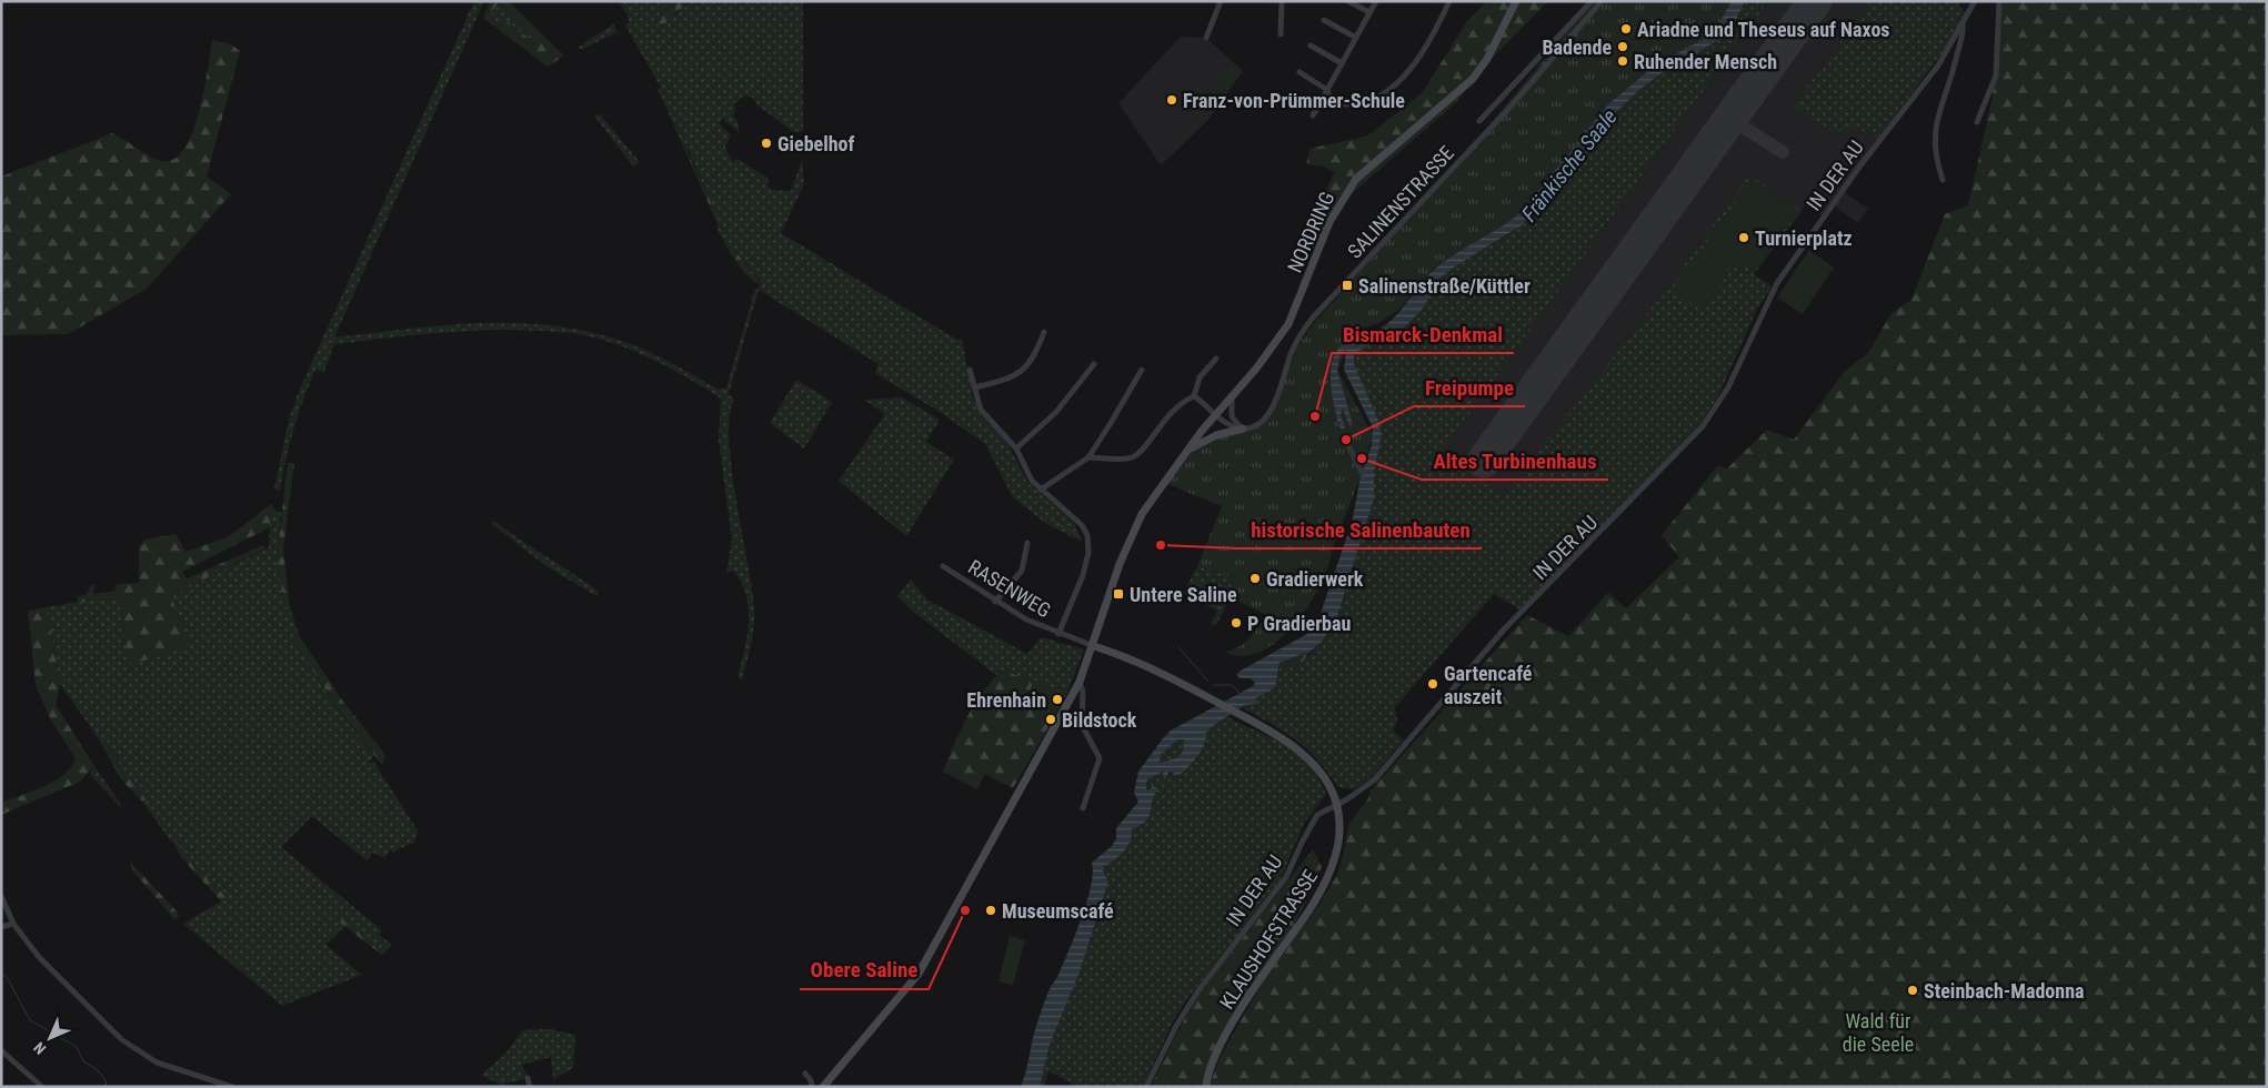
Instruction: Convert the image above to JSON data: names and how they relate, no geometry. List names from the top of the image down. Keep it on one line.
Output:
{"streets":{"main road":["NORDRING","KLAUSHOFSTRASSE"],"street":["IN DER AU","SALINENSTRASSE","RASENWEG"]},"crossings":[["IN DER AU","KLAUSHOFSTRASSE"],["RASENWEG","KLAUSHOFSTRASSE"]],"water":["Fränkische Saale"],"parks":["Wald für die Seele"],"places":{"other":["Ariadne und Theseus auf Naxos","Badende","Ruhender Mensch","Franz-von-Prümmer-Schule","Giebelhof","Turnierplatz","Bismarck-Denkmal","Freipumpe","Altes Turbinenhaus","historische Salinenbauten","Gradierwerk","P Gradierbau","Gartencafé auszeit","Ehrenhain","Bildstock","Obere Saline","Museumscafé","Steinbach-Madonna"],"transit":["Salinenstraße/Küttler","Untere Saline"]},"north":"bottom left"}
